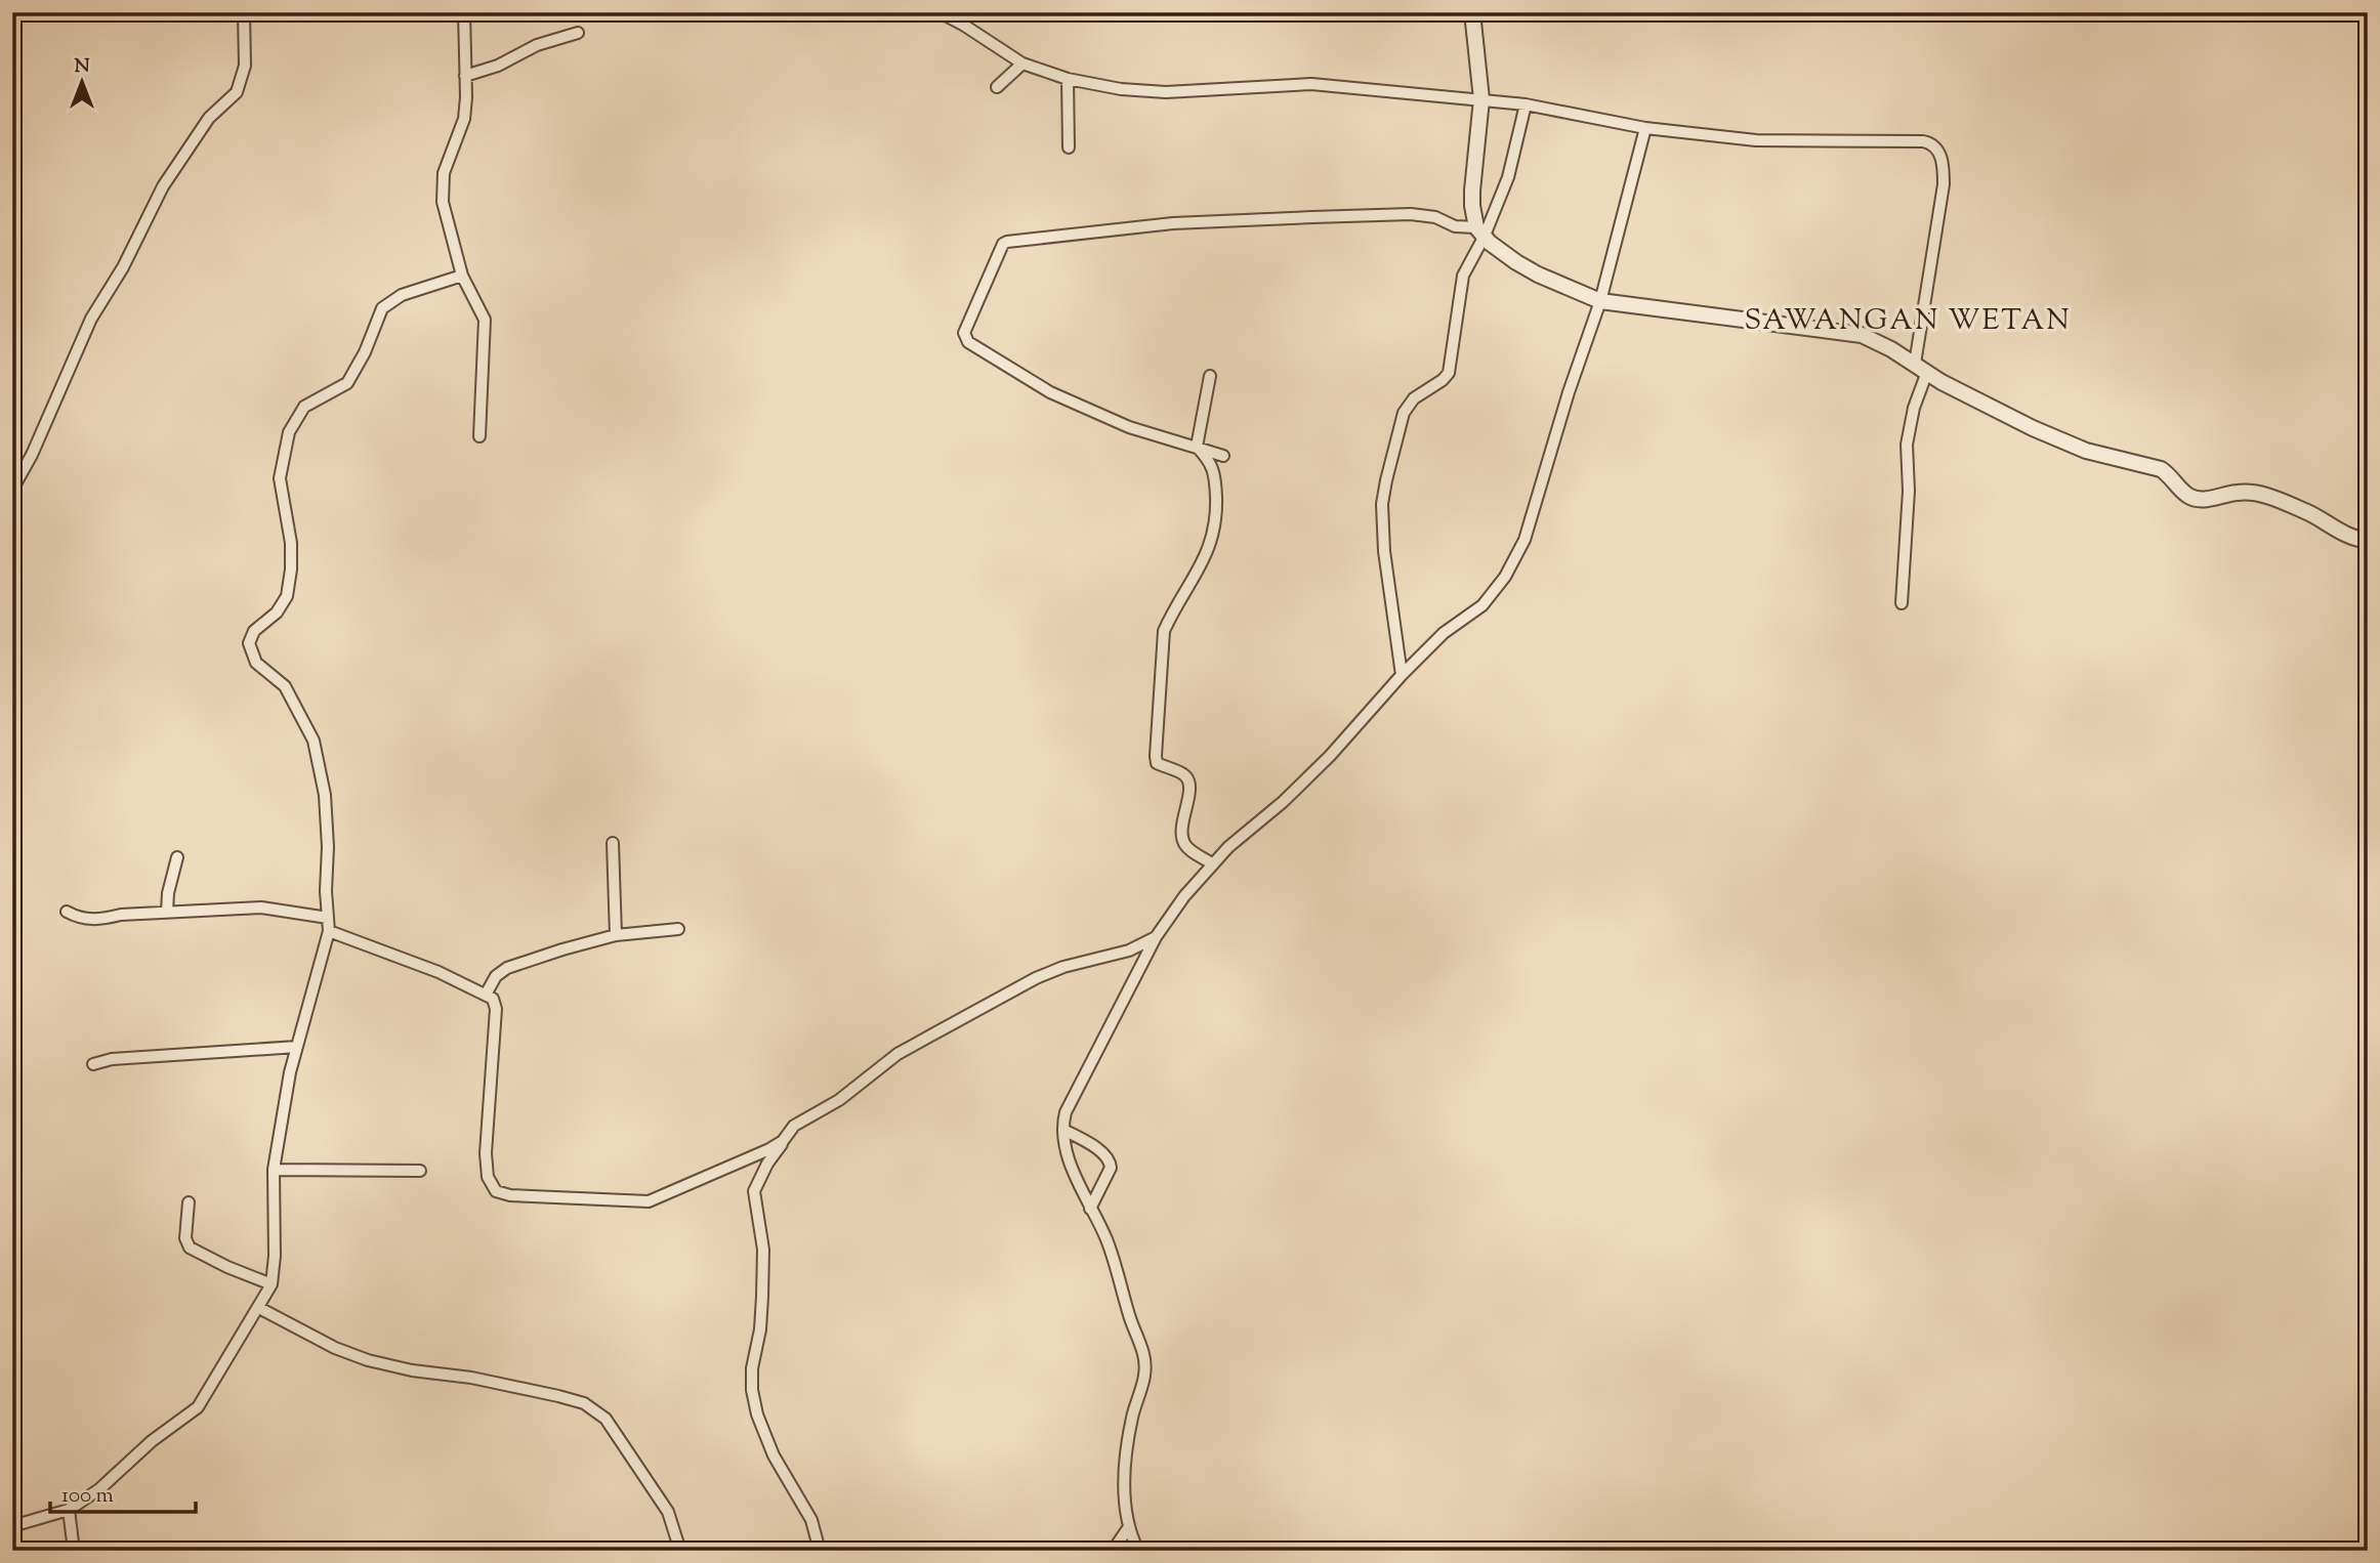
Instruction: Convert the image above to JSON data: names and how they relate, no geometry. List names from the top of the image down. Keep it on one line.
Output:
{"districts":["SAWANGAN WETAN"],"scale_bar":"100 m","north":"top"}
